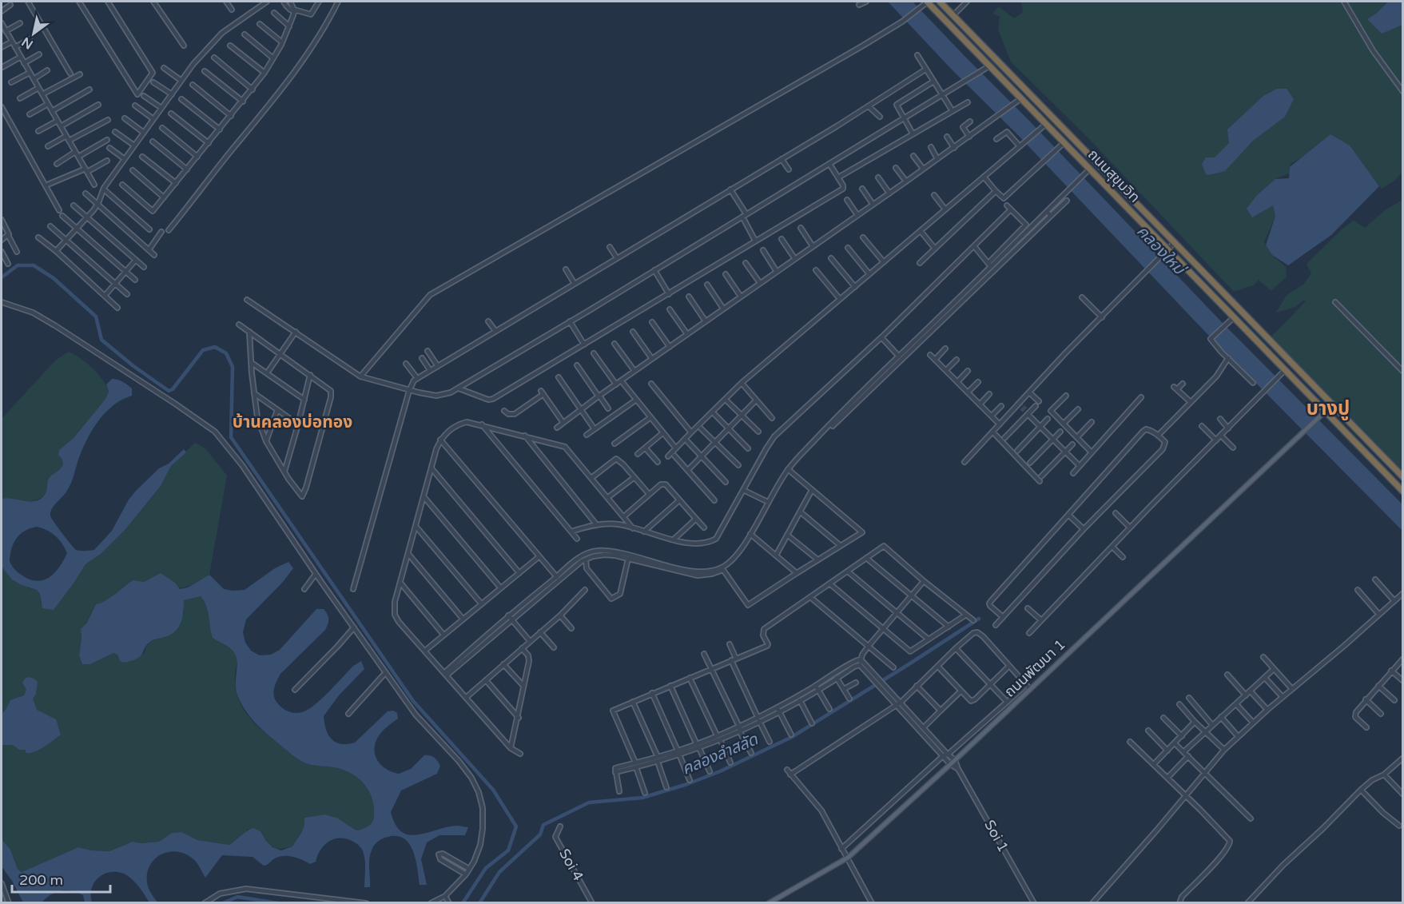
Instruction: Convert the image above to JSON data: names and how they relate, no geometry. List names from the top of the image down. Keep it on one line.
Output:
{"streets":{"highway":["ถนนสุขุมวิท"],"main road":["ถนนพัฒนา 1"],"street":["Soi 1","Soi 4"]},"crossings":[["ถนนสุขุมวิท","ถนนพัฒนา 1"],["ถนนพัฒนา 1","Soi 1"]],"districts":["บางปู","บ้านคลองบ่อทอง"],"water":["คลองใหม่","คลองลำสลัด"],"scale_bar":"200 m","north":"bottom left"}
